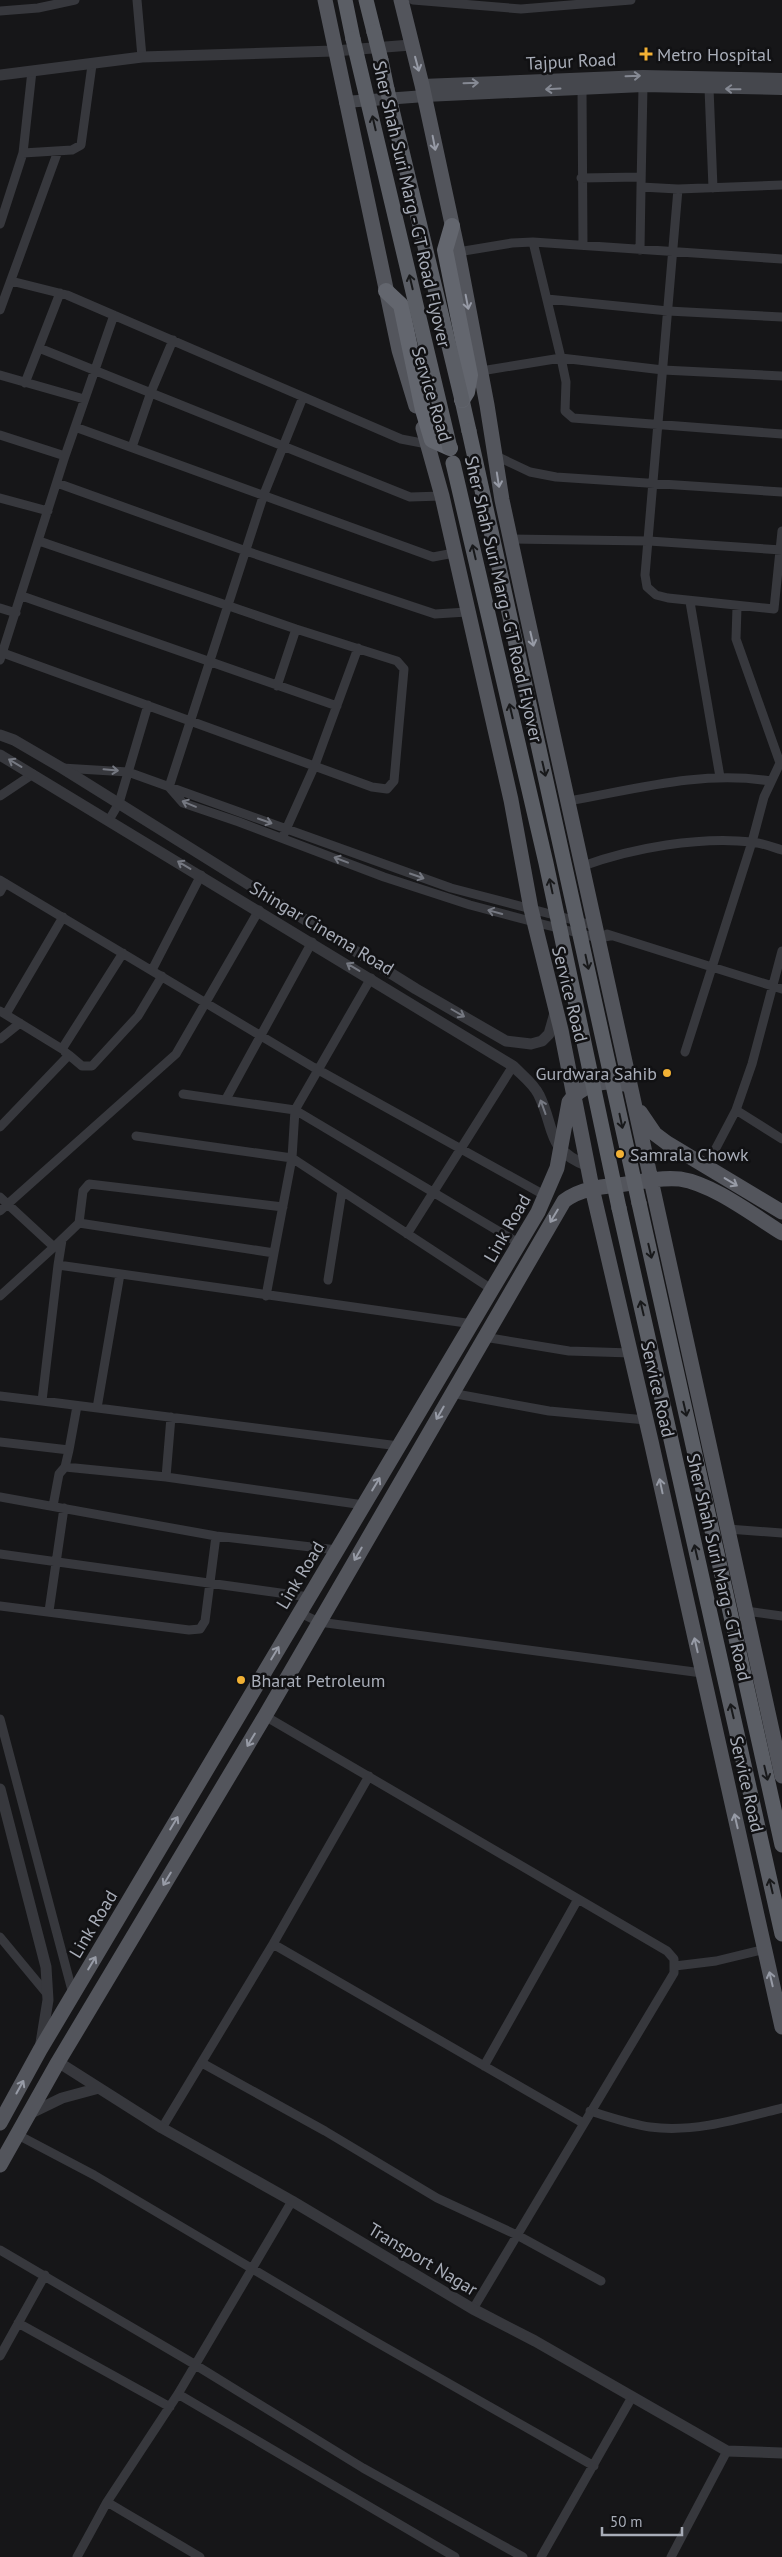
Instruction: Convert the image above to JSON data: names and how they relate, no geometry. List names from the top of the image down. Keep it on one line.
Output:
{"streets":{"highway":["Sher Shah Suri Marg - GT Road Flyover","Sher Shah Suri Marg - GT Road"],"main road":["Tajpur Road","Service Road","Link Road"],"street":["Shingar Cinema Road","Transport Nagar"]},"crossings":[["Tajpur Road","Service Road"],["Sher Shah Suri Marg - GT Road Flyover","Sher Shah Suri Marg - GT Road"],["Service Road","Shingar Cinema Road"],["Service Road","Link Road"],["Shingar Cinema Road","Link Road"],["Link Road","Transport Nagar"]],"places":{"health":["Metro Hospital"],"other":["Gurdwara Sahib","Samrala Chowk","Bharat Petroleum"]},"scale_bar":"50 m"}
